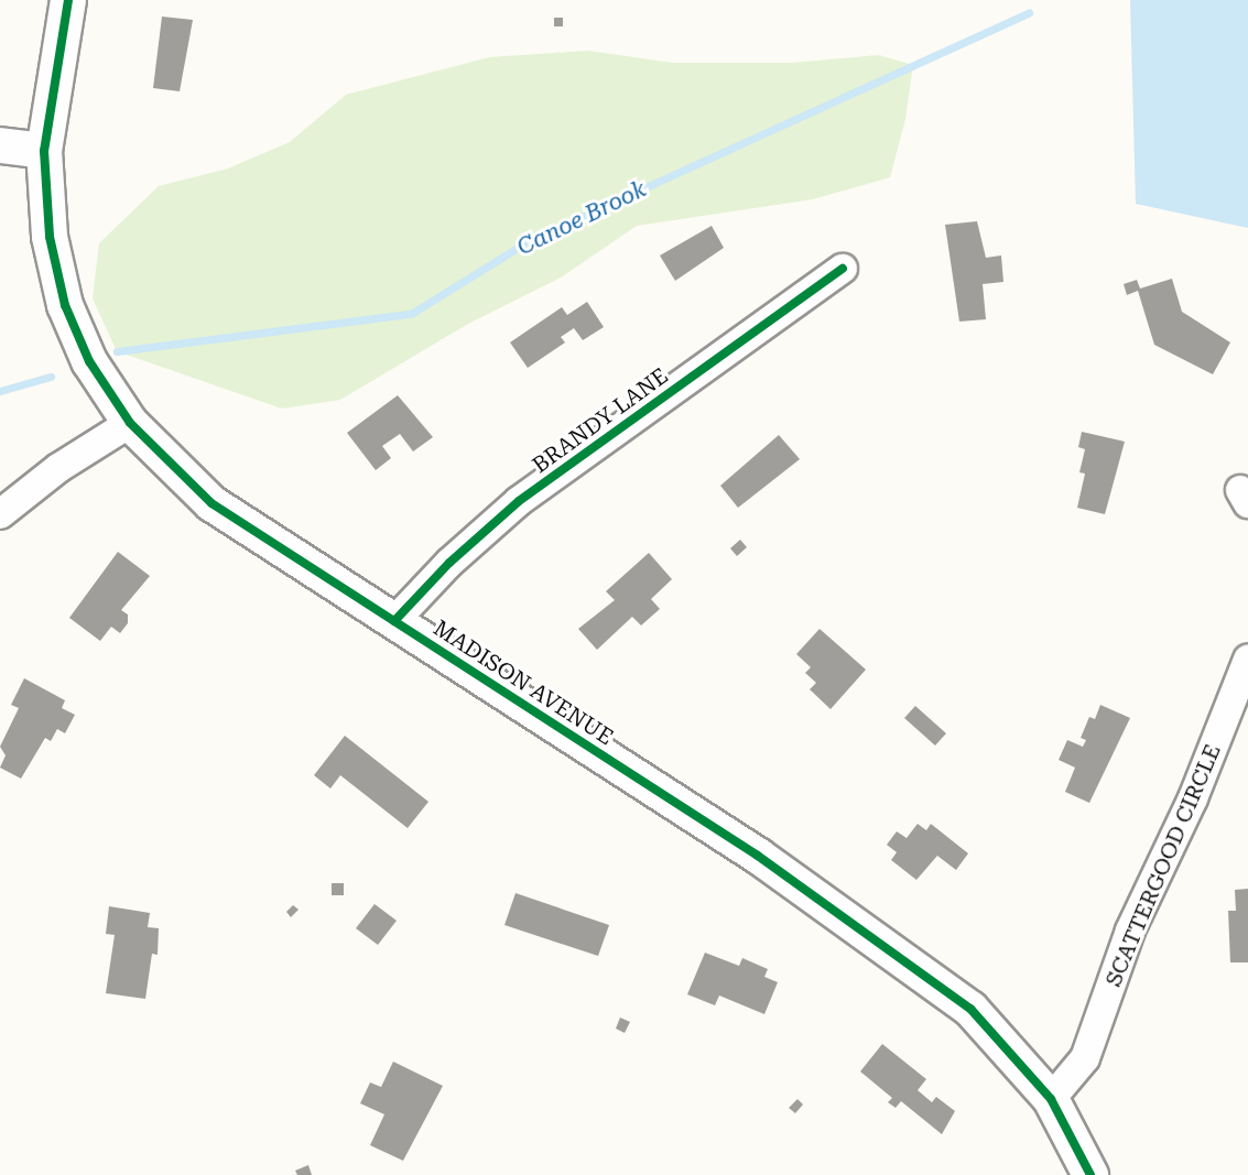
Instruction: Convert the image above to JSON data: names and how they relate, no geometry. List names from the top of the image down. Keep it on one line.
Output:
{"streets":{"street":["BRANDY LANE","MADISON AVENUE","SCATTERGOOD CIRCLE"]},"crossings":[["BRANDY LANE","MADISON AVENUE"],["MADISON AVENUE","SCATTERGOOD CIRCLE"]],"water":["Canoe Brook"]}
